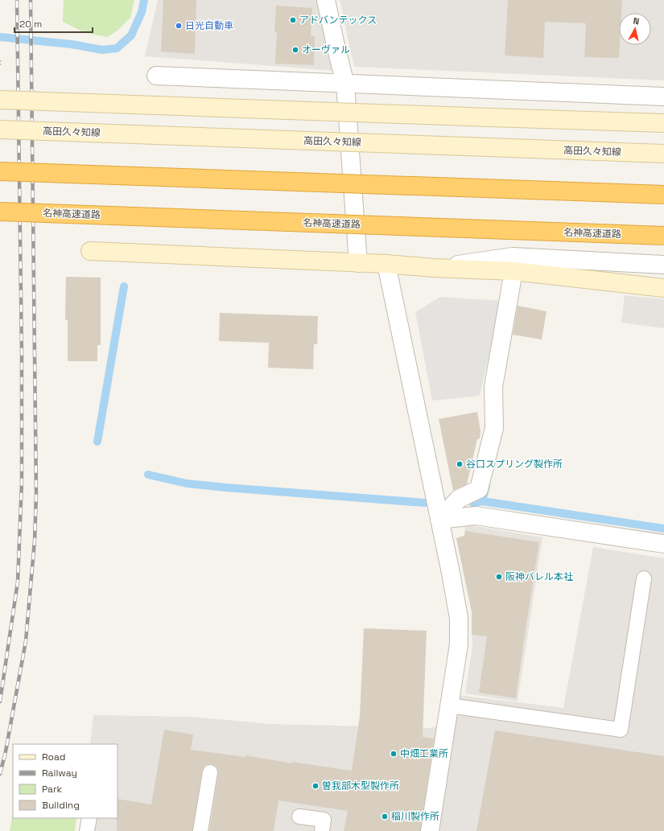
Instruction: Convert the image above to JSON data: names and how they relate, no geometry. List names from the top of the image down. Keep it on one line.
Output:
{"streets":{"highway":["名神高速道路"],"main road":["高田久々知線"]},"places":["アドバンテックス","日光自動車","オーヴァル","谷口スプリング製作所","阪神バレル本社","中畑工業所","曽我部木型製作所","稲川製作所"],"legend":["Road","Railway","Park","Building"],"scale_bar":"20 m","north":"top"}
